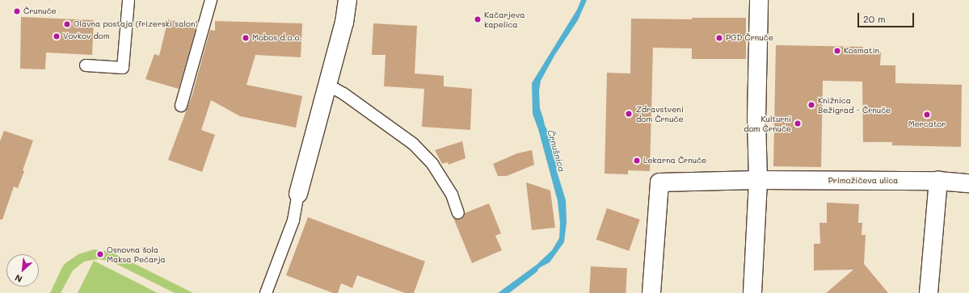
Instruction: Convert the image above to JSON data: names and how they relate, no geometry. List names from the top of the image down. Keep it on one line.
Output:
{"streets":{"street":["Primožičeva ulica"]},"water":["Črnušnica"],"places":["Črunuče","Kačarjeva kapelica","Glavna postaja (frizerski salon)","Vovkov dom","Mobos d.o.o.","PGD Črnuče","Kosmatin","Knižnica Bežigrad - Črnuče","Zdravstveni dom Črnuče","Mercator","Kulturni dom Črnuče","Lekarna Črnuče","Osnovna šola Maksa Pečarja"],"scale_bar":"20 m","north":"bottom left"}
